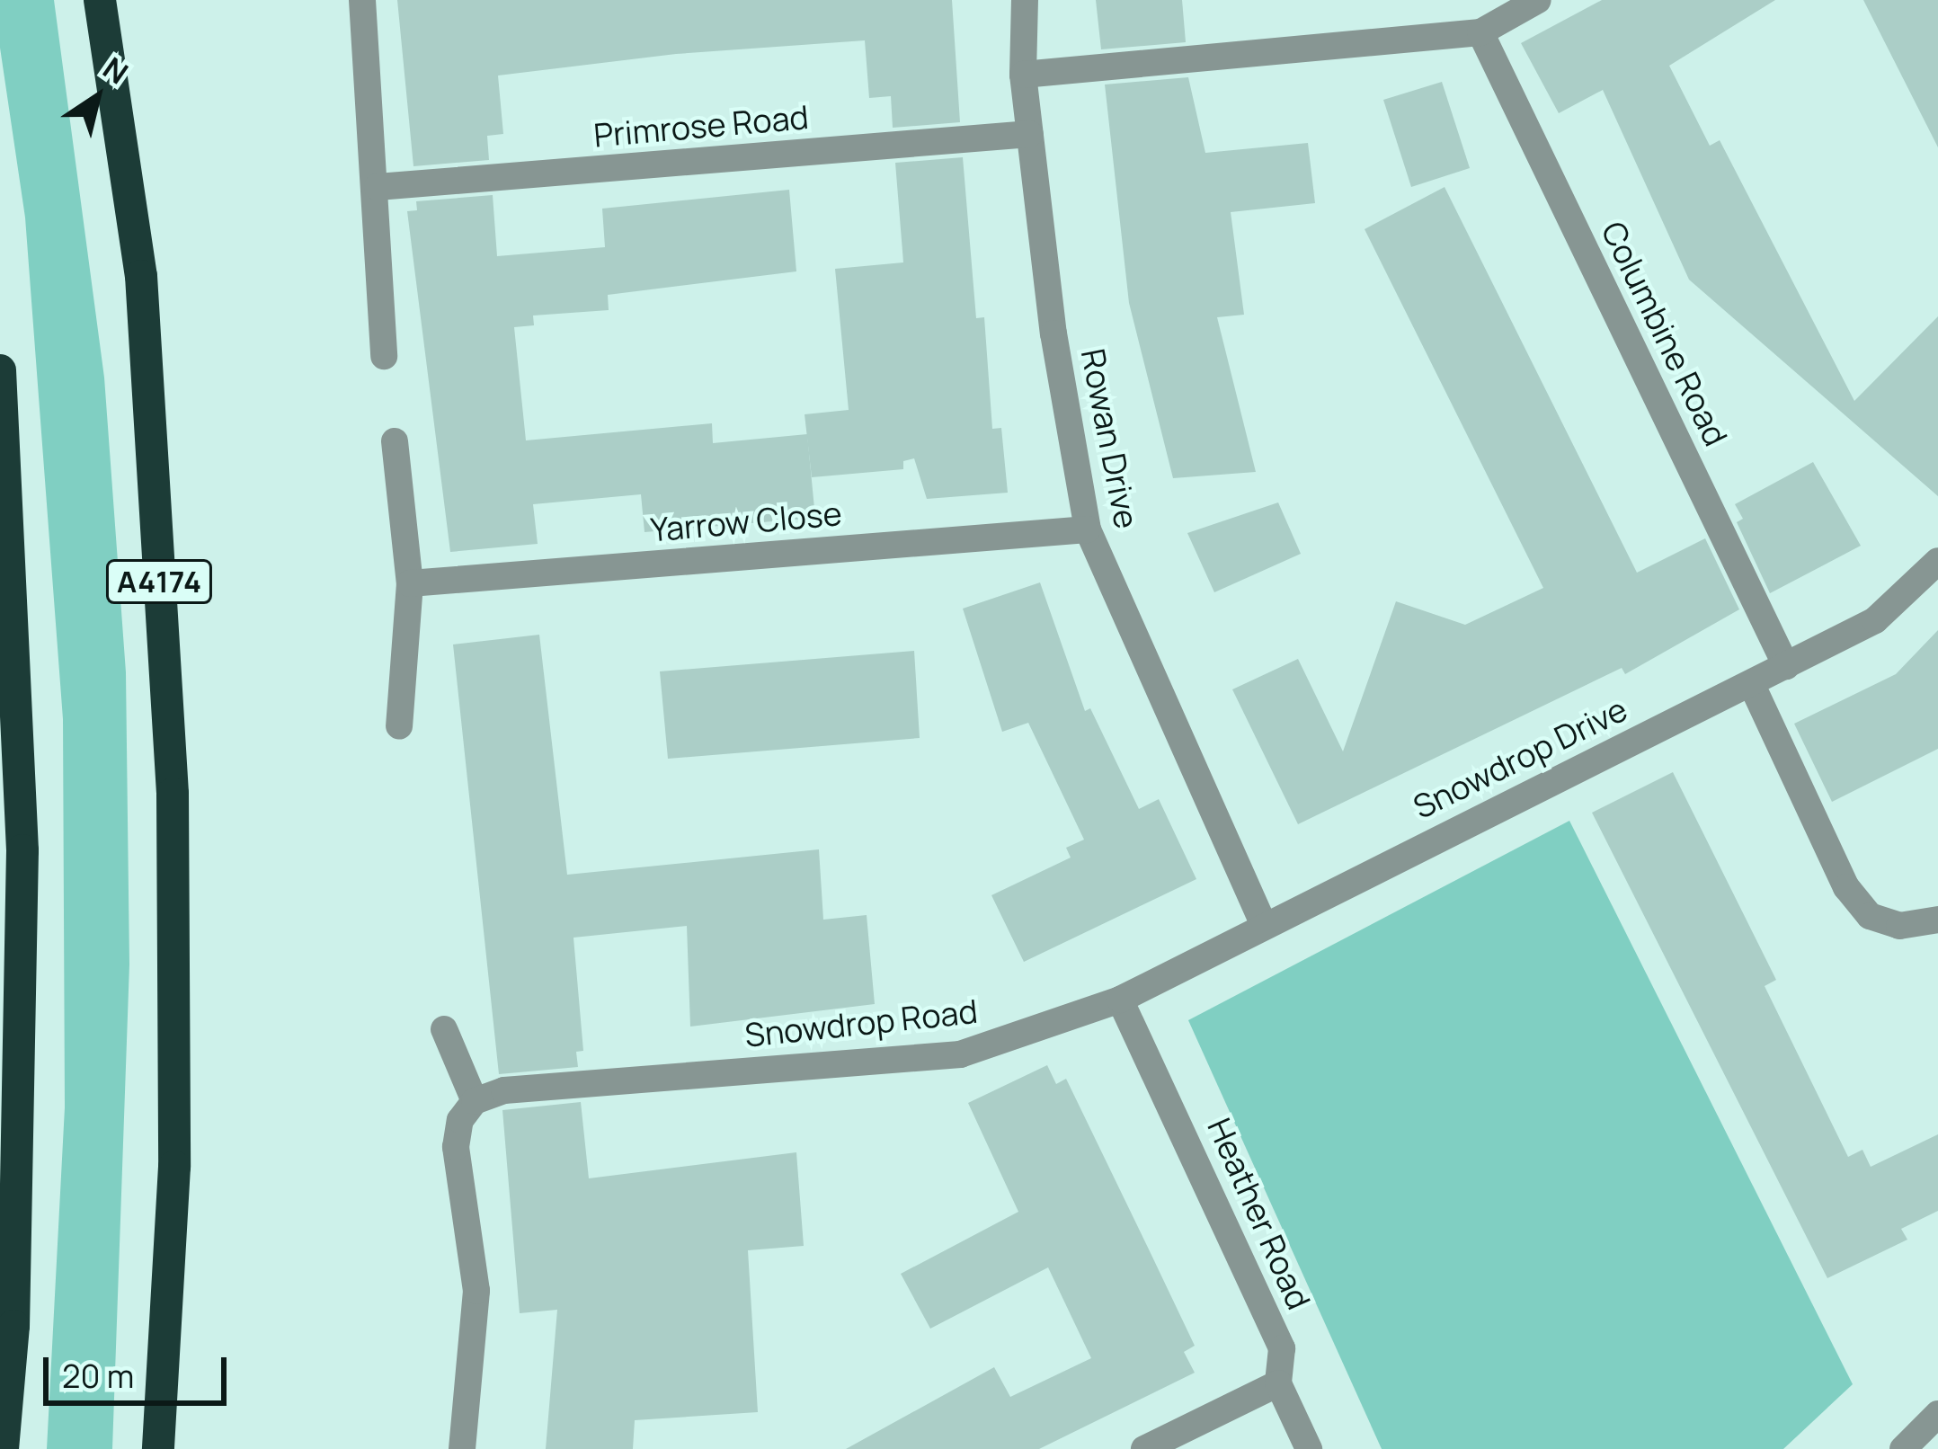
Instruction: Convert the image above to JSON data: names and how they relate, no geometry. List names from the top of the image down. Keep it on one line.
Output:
{"streets":{"highway":["A4174"],"street":["Primrose Road","Columbine Road","Rowan Drive","Yarrow Close","Snowdrop Drive","Snowdrop Road","Heather Road"]},"crossings":[["Primrose Road","Rowan Drive"],["Columbine Road","Snowdrop Drive"],["Rowan Drive","Yarrow Close"],["Rowan Drive","Snowdrop Drive"],["Snowdrop Drive","Snowdrop Road"],["Snowdrop Drive","Heather Road"],["Snowdrop Road","Heather Road"]],"scale_bar":"20 m","north":"top right"}
